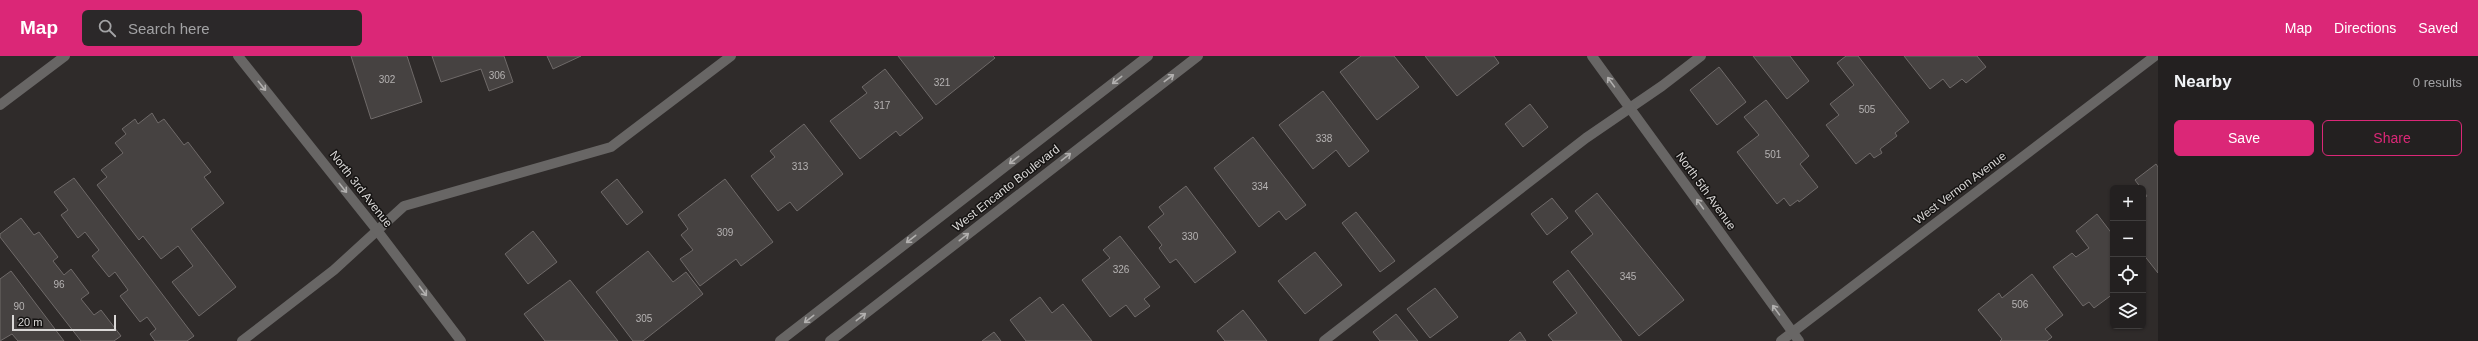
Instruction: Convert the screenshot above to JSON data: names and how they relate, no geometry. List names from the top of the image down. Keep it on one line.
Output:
{"streets":{"street":["West Encanto Boulevard","West Vernon Avenue","North 3rd Avenue","North 5th Avenue"]},"crossings":[["West Vernon Avenue","North 5th Avenue"]],"one_way":["North 3rd Avenue","North 5th Avenue"],"house_numbers":["306","302","321","317","505","338","501","313","334","309","330","326","345","96","506","90","305"],"scale_bar":"20 m","page":{"header":"Map","search":"Search here","nav":["Map","Directions","Saved"],"heading":["Nearby","0 results"],"buttons":["Save","Share"],"map_buttons":["+","−"],"scale":"20 m"}}
